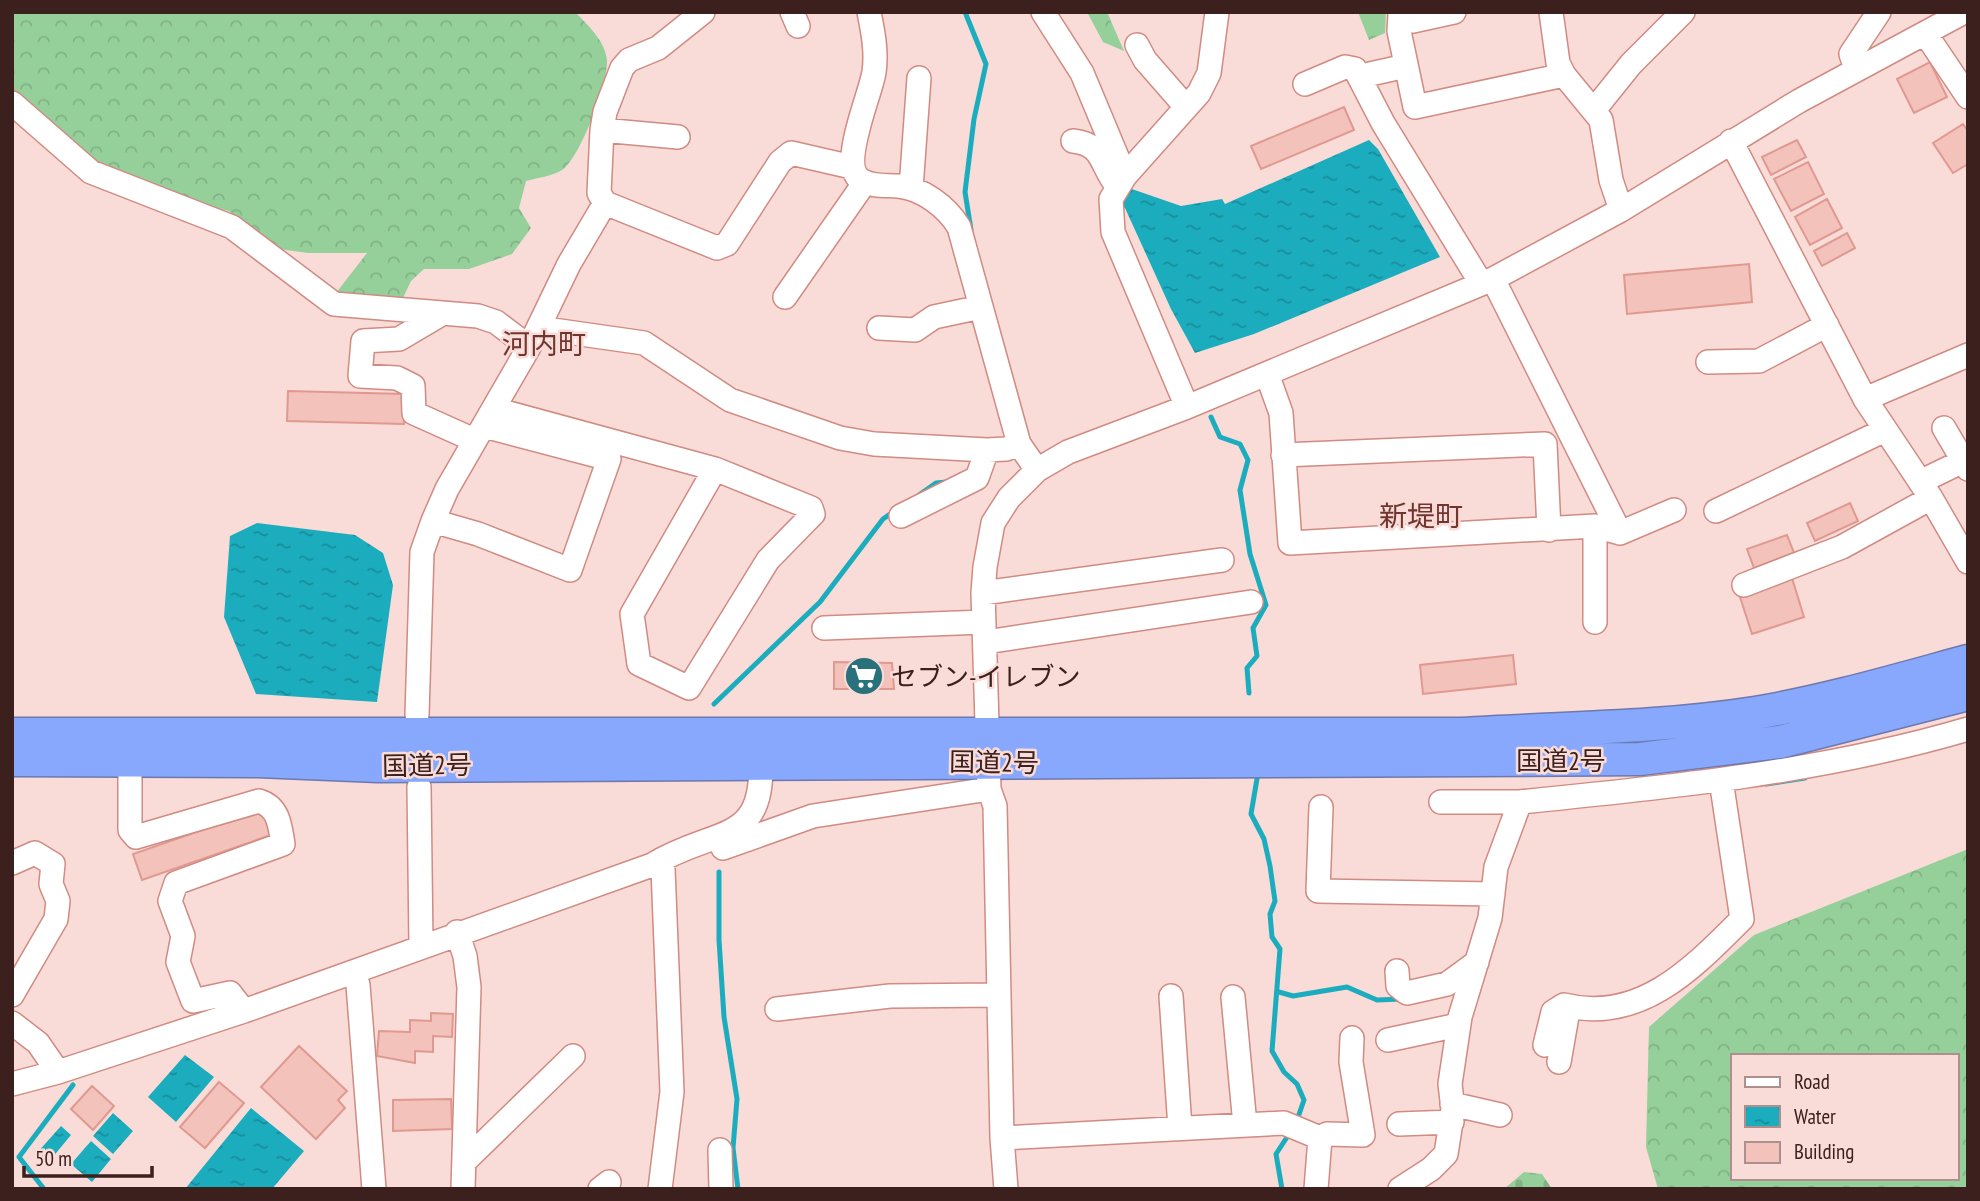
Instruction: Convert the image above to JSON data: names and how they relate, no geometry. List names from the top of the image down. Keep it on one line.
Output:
{"streets":{"highway":["国道2号"]},"districts":["河内町","新堤町"],"places":{"supermarket":["セブン-イレブン"]},"legend":["Road","Water","Building"],"scale_bar":"50 m"}
